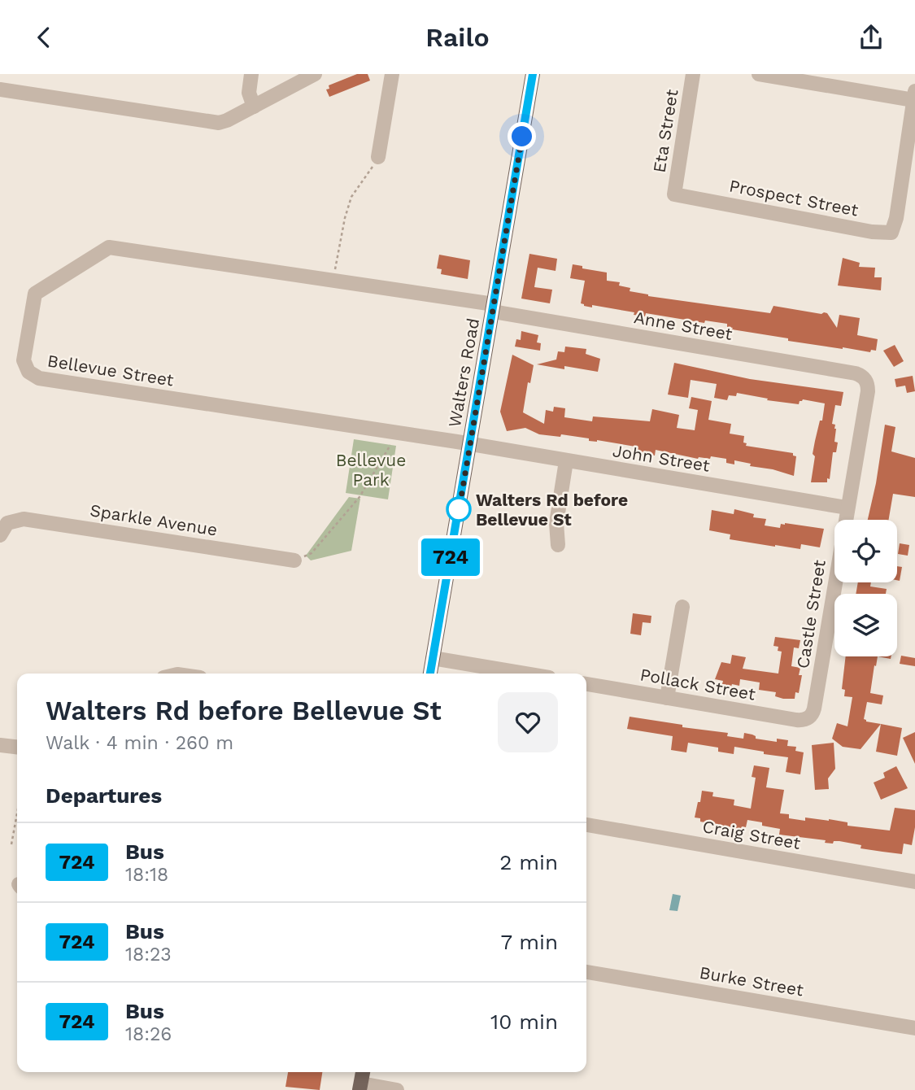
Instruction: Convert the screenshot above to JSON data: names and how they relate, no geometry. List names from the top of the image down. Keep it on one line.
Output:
{"streets":{"main road":["Walters Road"],"street":["Eta Street","Prospect Street","Anne Street","Bellevue Street","John Street","Sparkle Avenue","Castle Street","Pollack Street","Craig Street","Burke Street"]},"crossings":[["Eta Street","Prospect Street"],["Anne Street","Bellevue Street"],["Anne Street","Walters Road"],["Anne Street","Castle Street"],["Bellevue Street","Walters Road"],["Bellevue Street","John Street"],["Walters Road","John Street"],["John Street","Castle Street"],["Castle Street","Pollack Street"]],"parks":["Bellevue Park"],"places":["Walters Rd before Bellevue St"],"lines":["bus line 724"],"page":{"header":"Railo","on_map":"724","heading":[["Walters Rd before Bellevue St","Walk · 4 min · 260 m"],"Departures"],"list":[{"mark":"724","name":"Bus","note":"18:18","value":"2 min"},{"mark":"724","name":"Bus","note":"18:23","value":"7 min"},{"mark":"724","name":"Bus","note":"18:26","value":"10 min"}]}}
